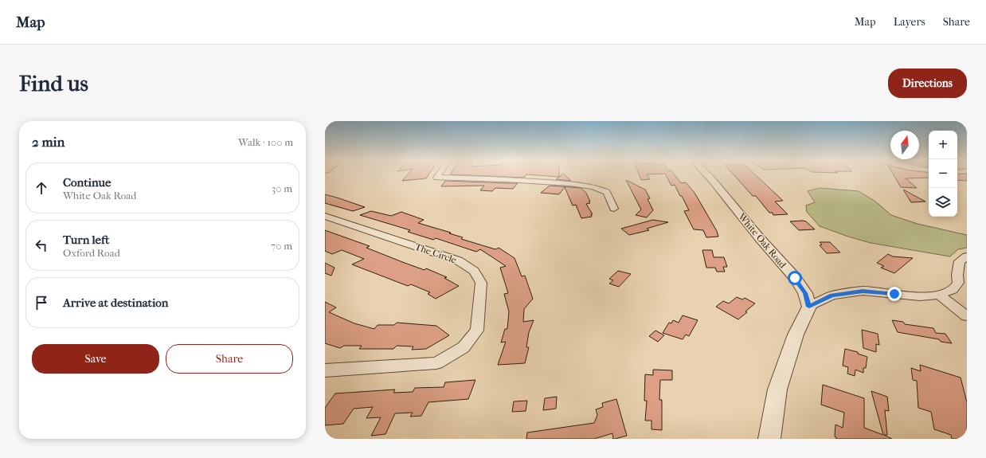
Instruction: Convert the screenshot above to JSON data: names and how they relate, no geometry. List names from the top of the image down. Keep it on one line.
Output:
{"streets":{"street":["White Oak Road","The Circle"]},"north":"top","page":{"header":"Map","nav":["Map","Layers","Share"],"buttons":["Directions",["Save","Share"]],"title":"Find us","heading":["2 min","Walk · 100 m"],"map_buttons":["+","−"],"list":[["Continue","White Oak Road","30 m"],["Turn left","Oxford Road","70 m"],"Arrive at destination"]}}
